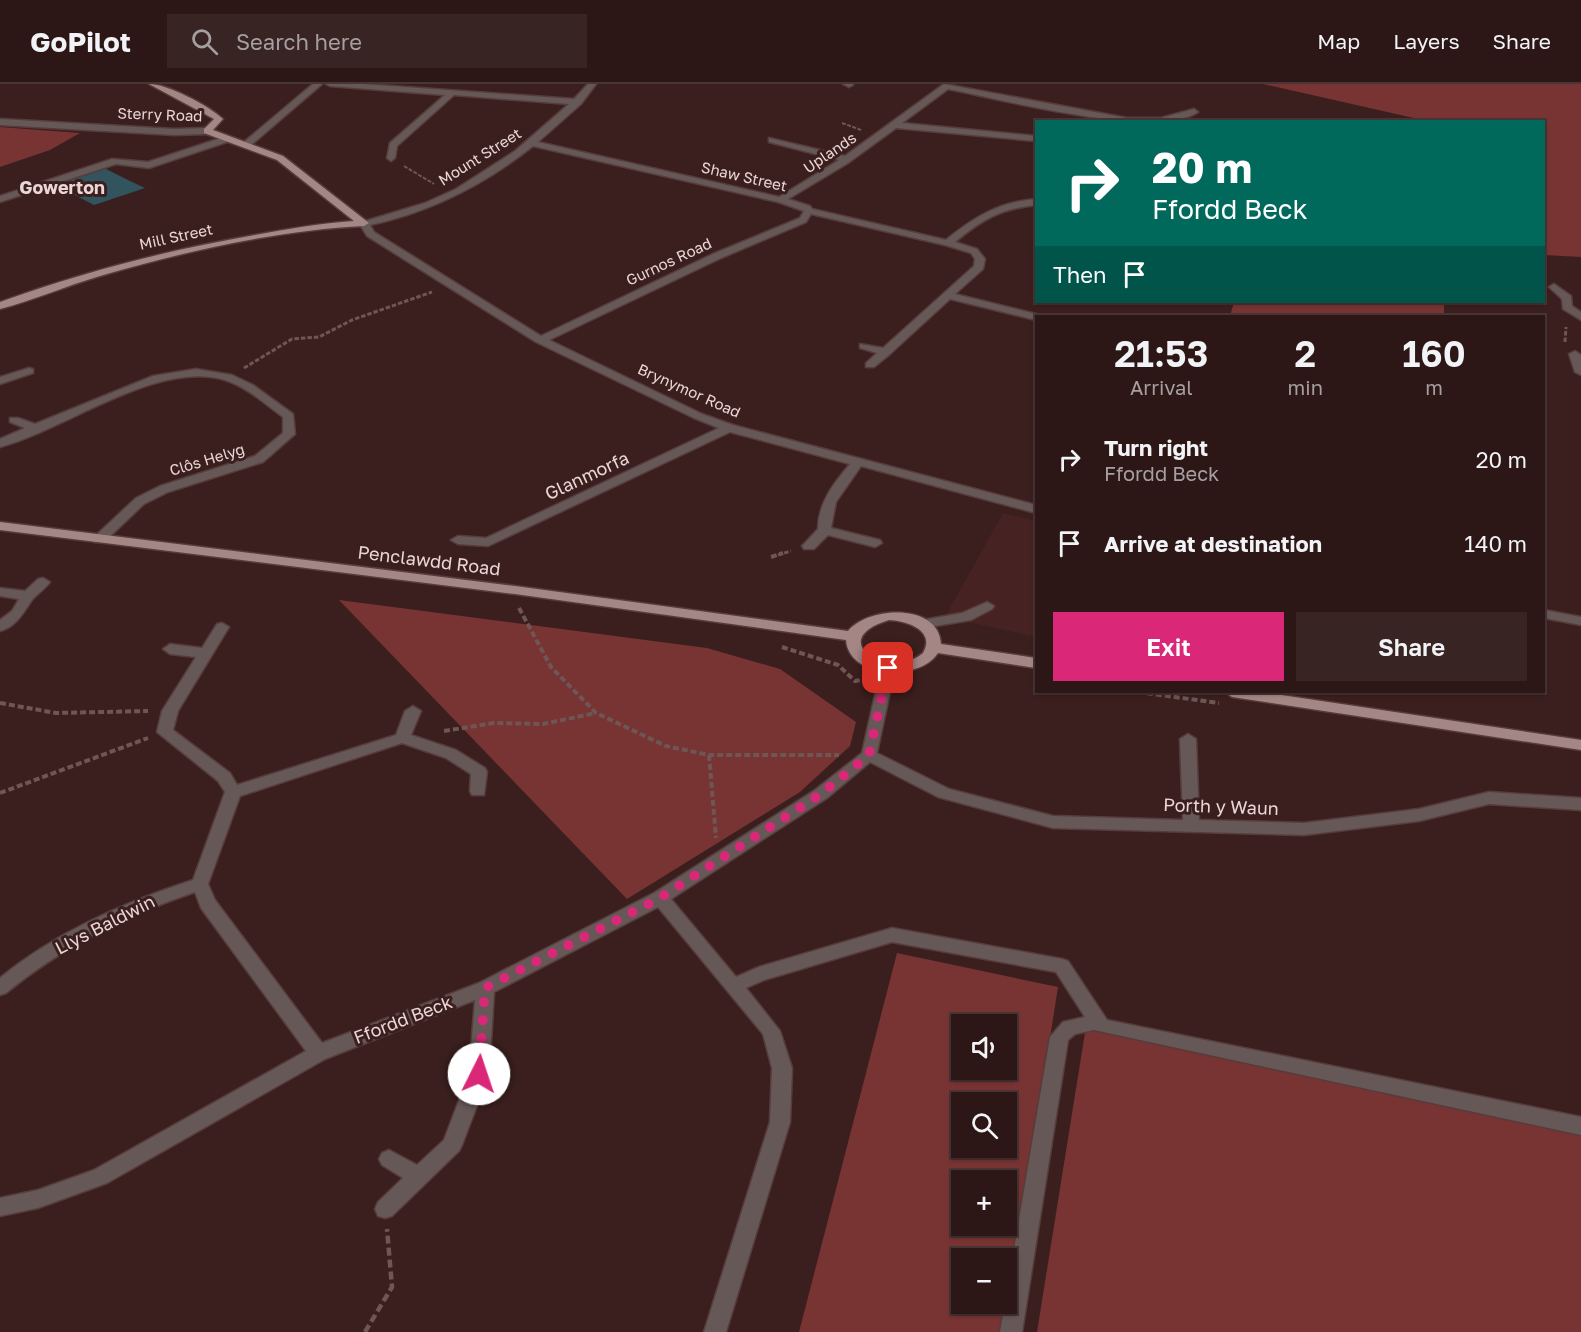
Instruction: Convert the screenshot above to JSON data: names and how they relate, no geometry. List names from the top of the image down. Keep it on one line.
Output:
{"streets":{"main road":["Sterry Road","Mill Street","Penclawdd Road"],"street":["Uplands","Mount Street","Shaw Street","Gurnos Road","Brynymor Road","Clôs Helyg","Glanmorfa","Porth y Waun","Llys Baldwin","Ffordd Beck"]},"crossings":[["Sterry Road","Mount Street"],["Sterry Road","Mill Street"],["Sterry Road","Brynymor Road"],["Uplands","Shaw Street"],["Mount Street","Shaw Street"],["Mount Street","Mill Street"],["Mount Street","Brynymor Road"],["Shaw Street","Gurnos Road"],["Mill Street","Brynymor Road"],["Gurnos Road","Brynymor Road"],["Brynymor Road","Glanmorfa"],["Clôs Helyg","Penclawdd Road"],["Porth y Waun","Ffordd Beck"]],"districts":["Gowerton"],"page":{"header":"GoPilot","search":"Search here","nav":["Map","Layers","Share"],"turn":["20 m","Ffordd Beck"],"then":"Then","eta":["21:53","Arrival","2","min","160","m"],"list":[{"name":"Turn right","note":"Ffordd Beck","value":"20 m"},{"name":"Arrive at destination","value":"140 m"}],"buttons":["Exit","Share"],"map_buttons":["+","−"]}}
